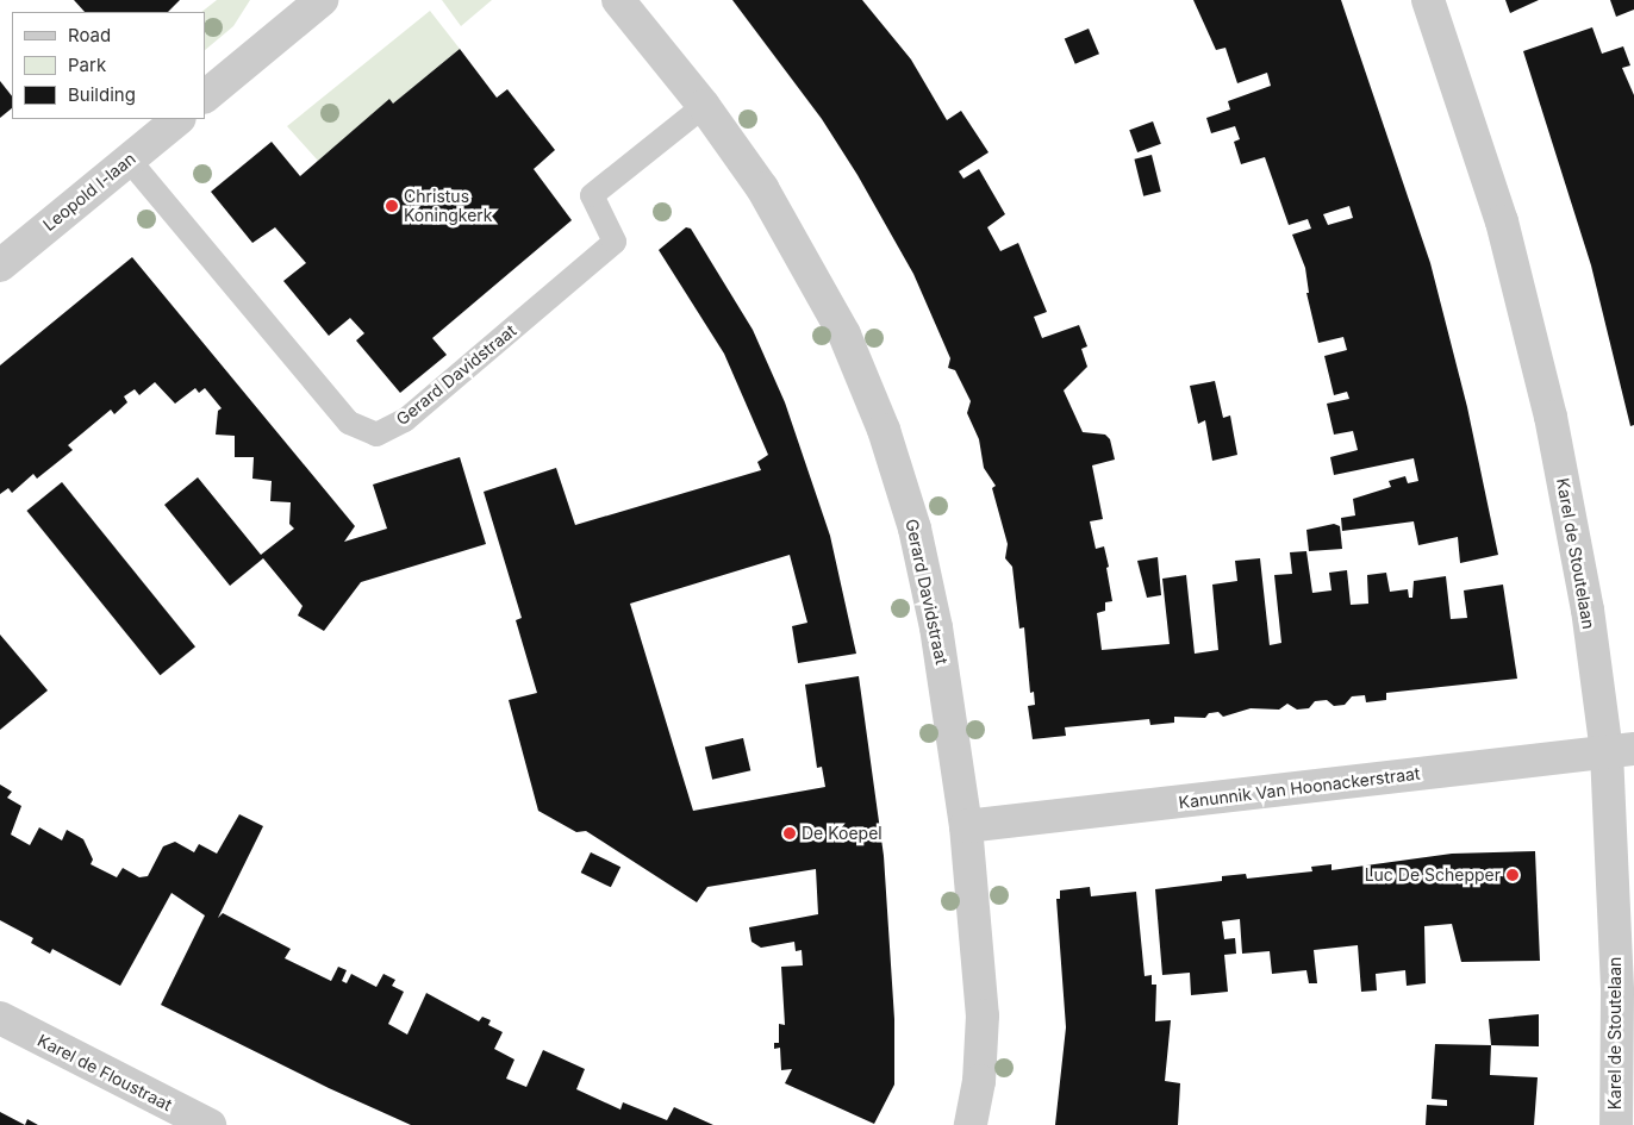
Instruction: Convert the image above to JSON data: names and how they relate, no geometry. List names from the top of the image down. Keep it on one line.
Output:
{"streets":{"street":["Leopold I-laan","Gerard Davidstraat","Karel de Stoutelaan","Kanunnik Van Hoonackerstraat","Karel de Floustraat"]},"crossings":[["Leopold I-laan","Gerard Davidstraat"],["Gerard Davidstraat","Kanunnik Van Hoonackerstraat"],["Karel de Stoutelaan","Kanunnik Van Hoonackerstraat"]],"places":["Christus Koningkerk","De Koepel","Luc De Schepper"],"legend":["Road","Park","Building"]}
